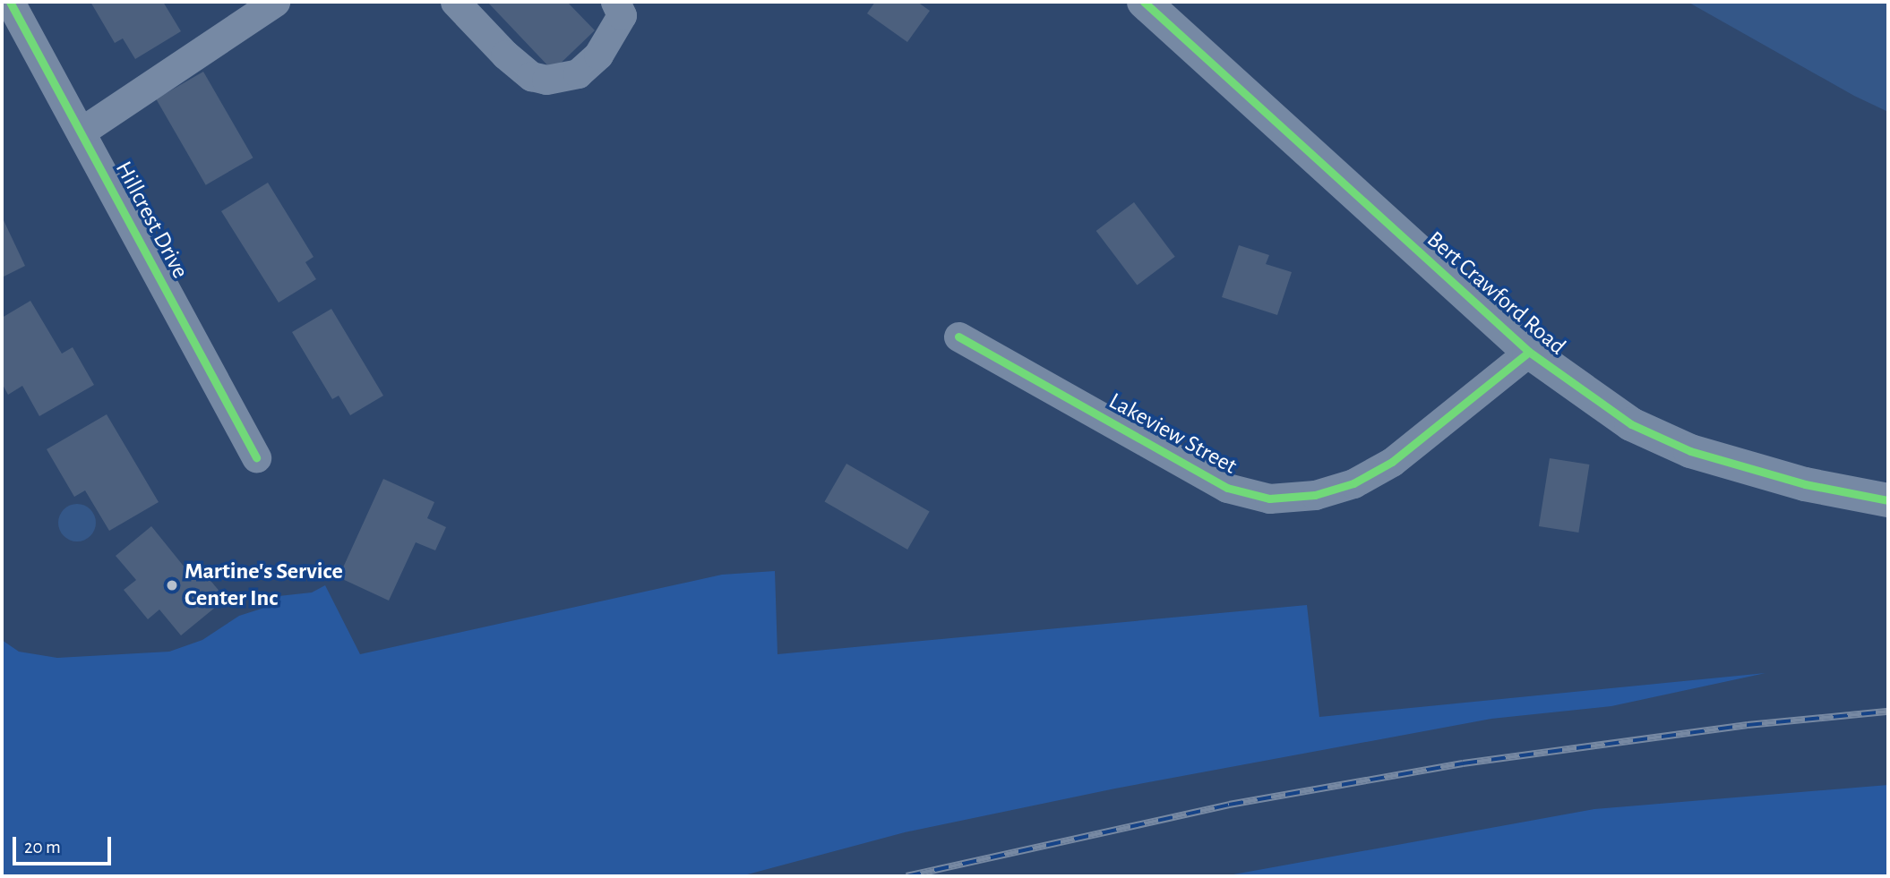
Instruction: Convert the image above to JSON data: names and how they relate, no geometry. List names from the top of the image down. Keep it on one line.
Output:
{"streets":{"street":["Hillcrest Drive","Bert Crawford Road","Lakeview Street"]},"crossings":[["Bert Crawford Road","Lakeview Street"]],"places":["Martine's Service Center Inc"],"scale_bar":"20 m"}
